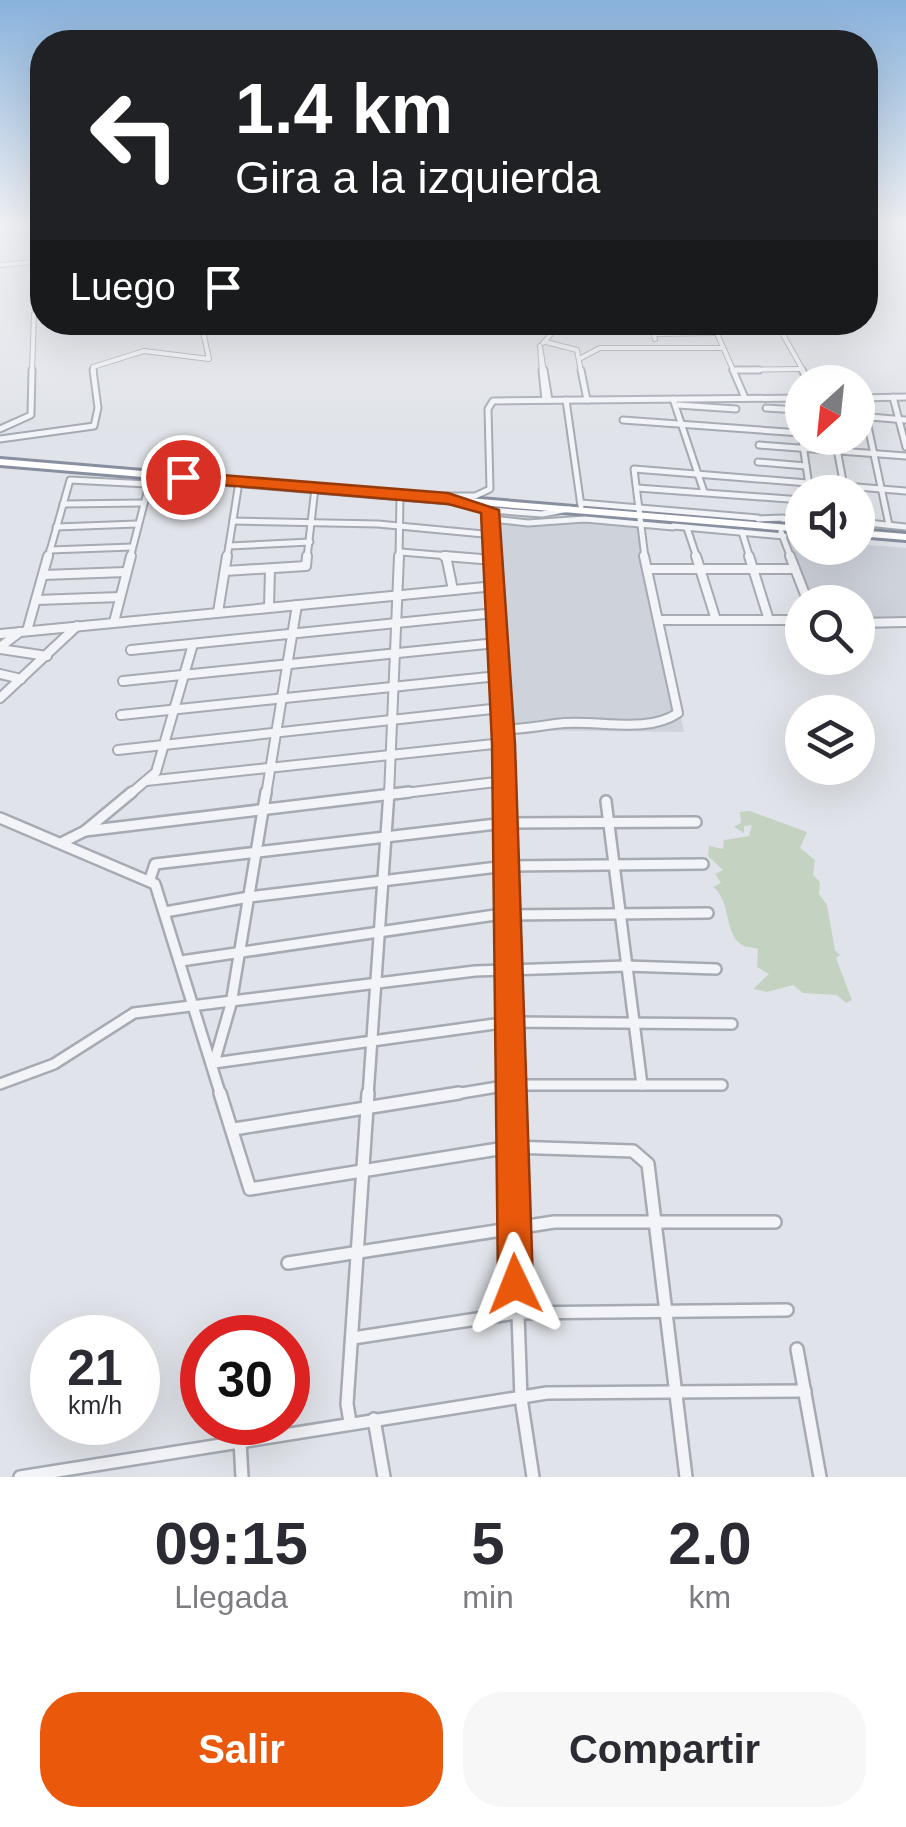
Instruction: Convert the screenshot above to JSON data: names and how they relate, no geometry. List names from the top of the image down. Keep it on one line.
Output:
{"north":"bottom left","page":{"turn":["1.4 km","Gira a la izquierda"],"then":"Luego","speed":"21 km/h","limit":"30","eta":["09:15","Llegada","5","min","2.0","km"],"buttons":["Salir","Compartir"]}}
